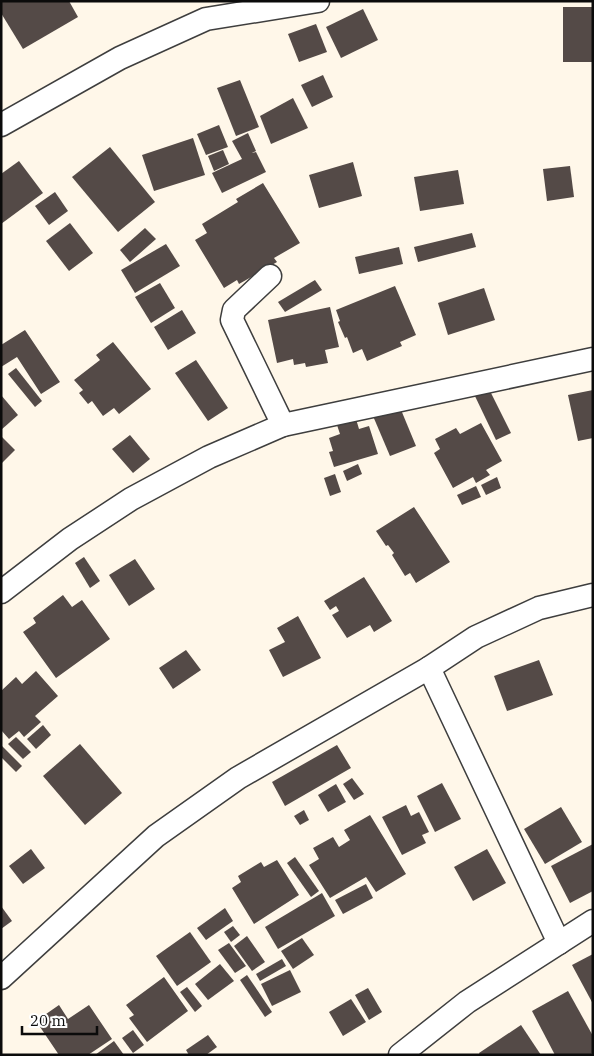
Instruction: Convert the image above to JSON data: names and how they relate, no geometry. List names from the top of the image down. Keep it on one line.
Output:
{"scale_bar":"20 m"}
